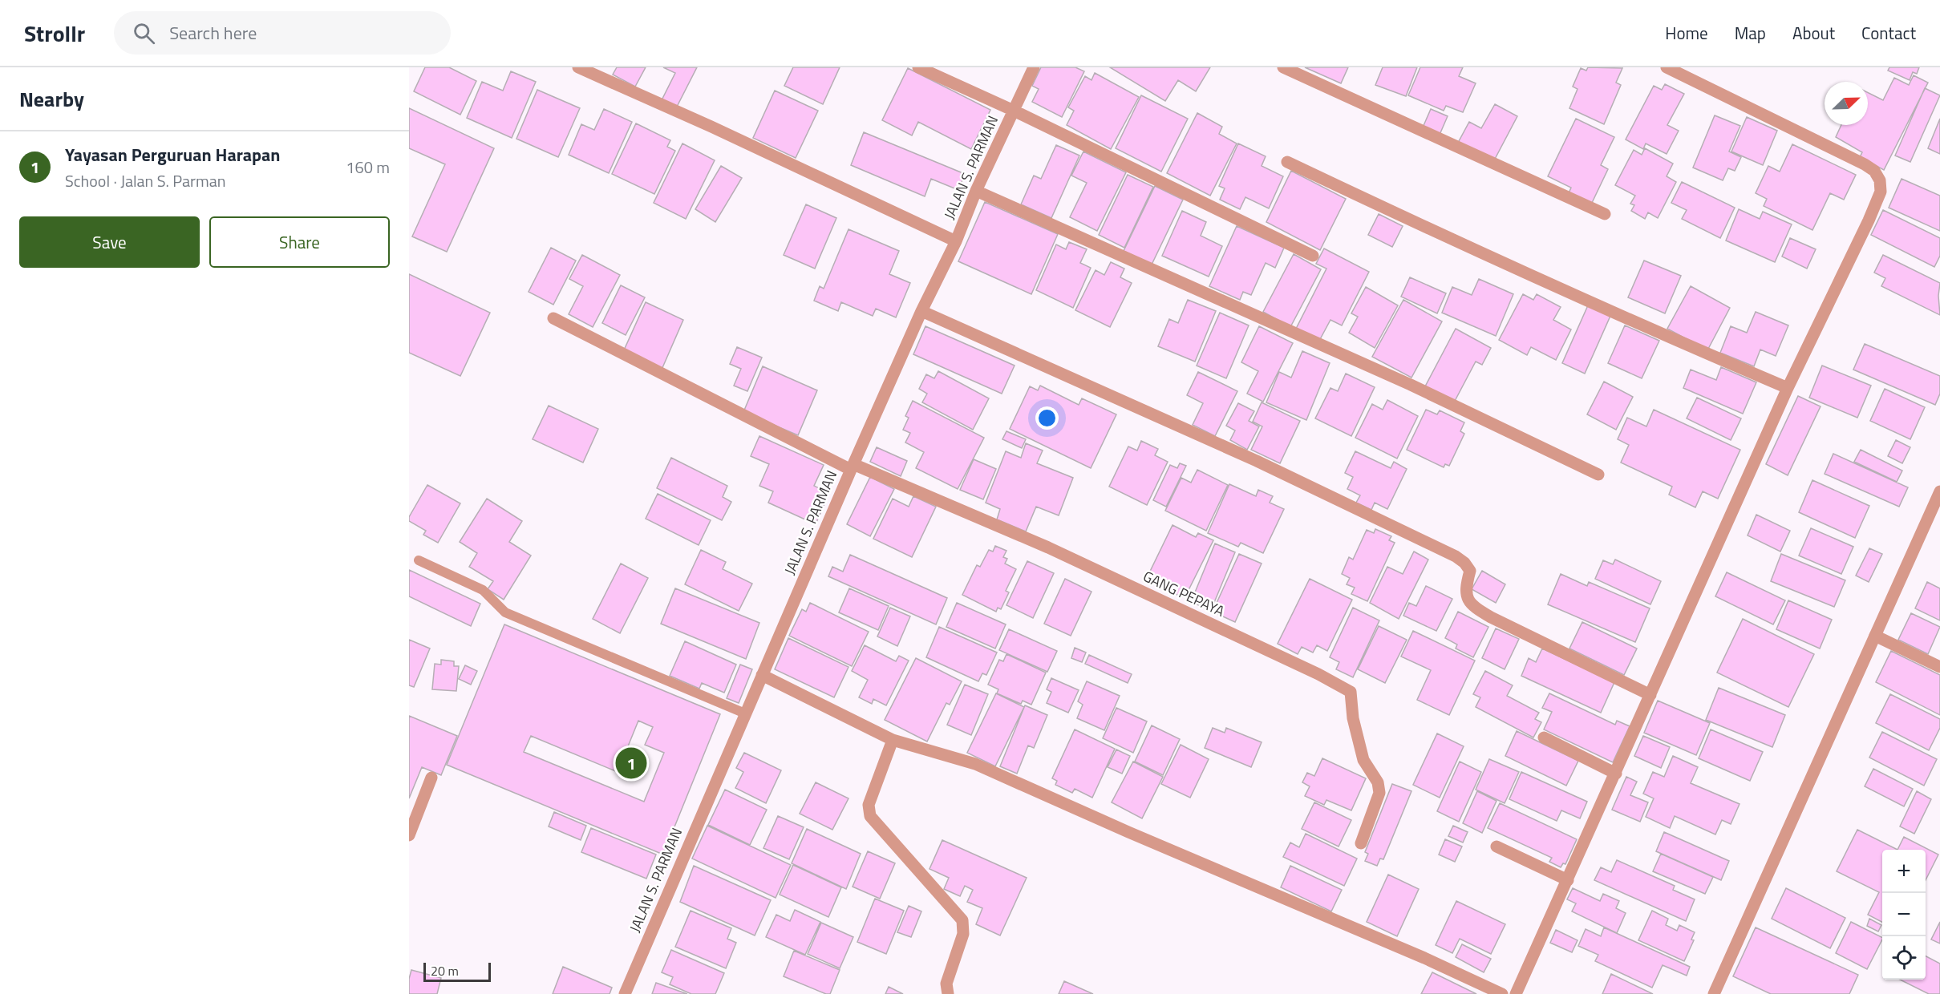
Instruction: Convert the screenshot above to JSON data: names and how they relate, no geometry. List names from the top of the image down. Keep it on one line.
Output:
{"streets":{"street":["JALAN S. PARMAN","GANG PEPAYA"]},"crossings":[["JALAN S. PARMAN","GANG PEPAYA"]],"scale_bar":"20 m","north":"top right","page":{"header":"Strollr","search":"Search here","nav":["Home","Map","About","Contact"],"heading":"Nearby","list":[{"mark":"1","name":"Yayasan Perguruan Harapan","note":"School · Jalan S. Parman","value":"160 m"}],"buttons":["Save","Share"],"pins":"1","map_buttons":["+","−"],"scale":"20 m"}}
